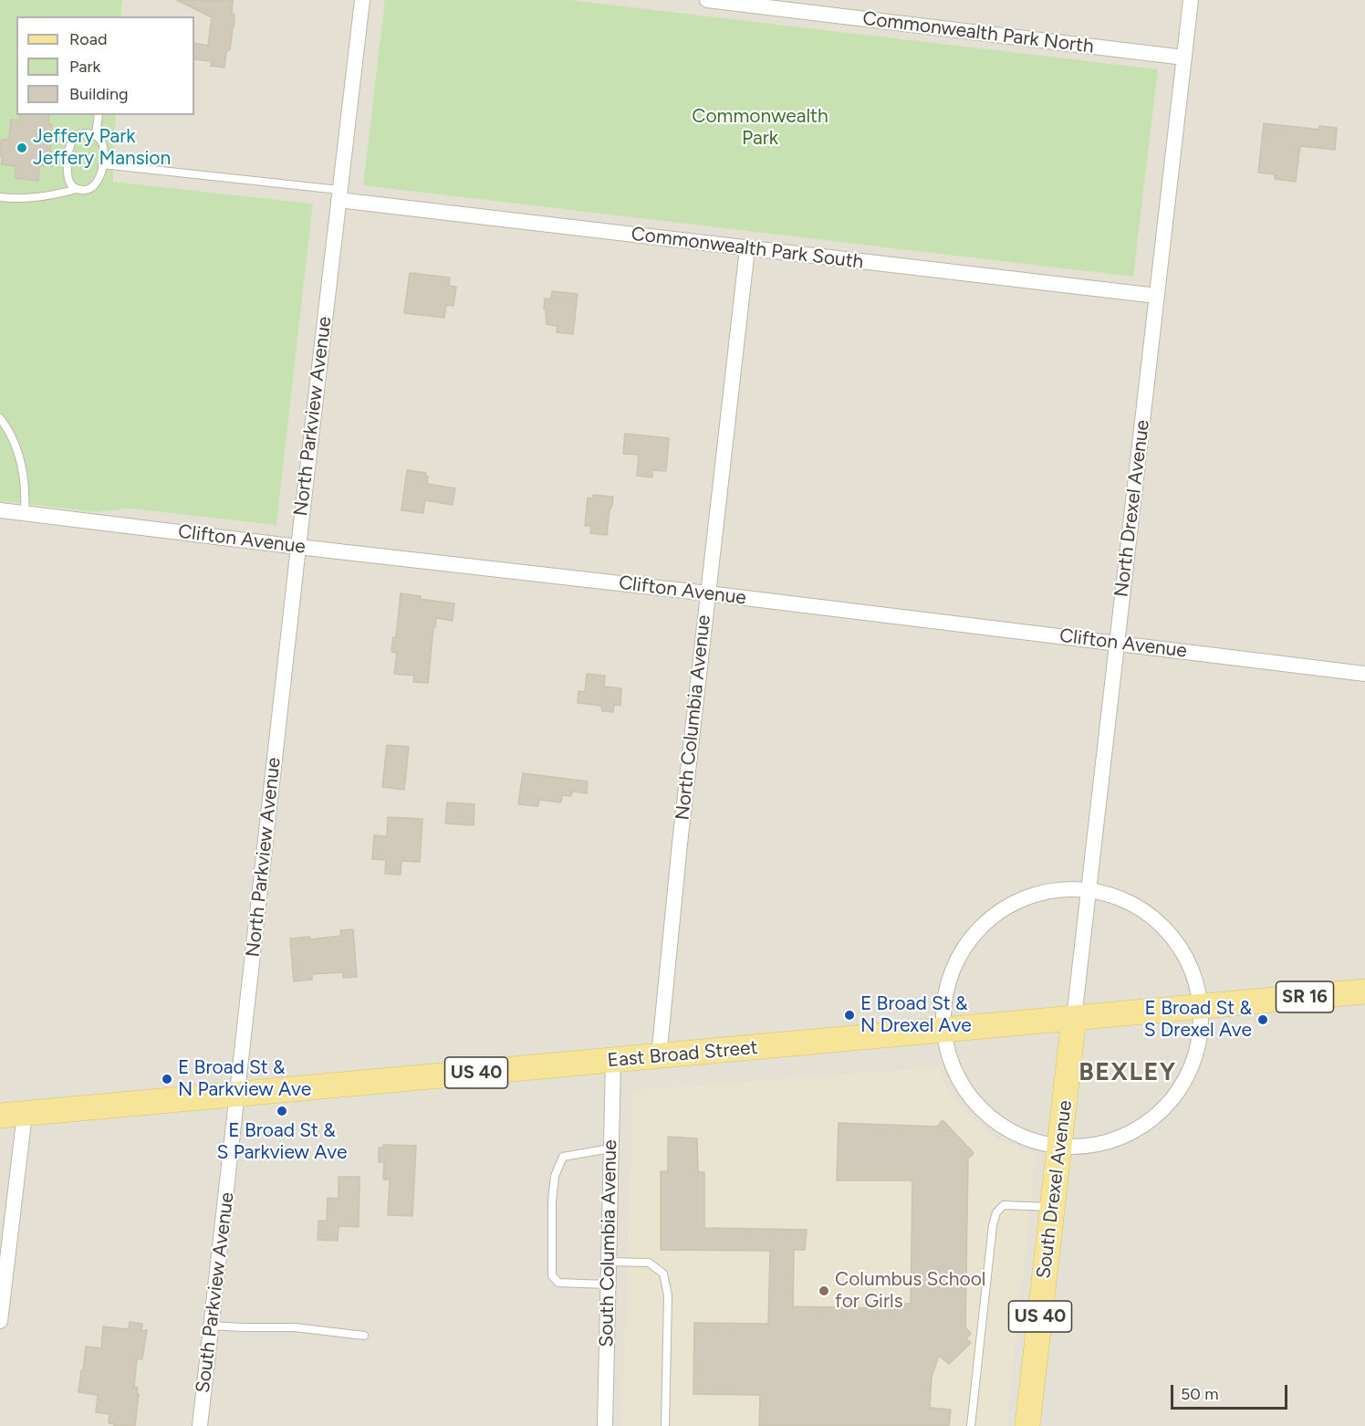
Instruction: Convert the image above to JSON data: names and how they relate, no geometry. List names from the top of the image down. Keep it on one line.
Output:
{"streets":{"main road":["SR 16","East Broad Street","US 40","South Drexel Avenue"],"street":["Commonwealth Park North","Commonwealth Park South","North Parkview Avenue","North Drexel Avenue","Clifton Avenue","North Columbia Avenue","South Columbia Avenue","South Parkview Avenue"]},"crossings":[["Commonwealth Park North","North Drexel Avenue"],["Commonwealth Park South","North Parkview Avenue"],["Commonwealth Park South","North Drexel Avenue"],["Commonwealth Park South","North Columbia Avenue"],["North Parkview Avenue","Clifton Avenue"],["North Parkview Avenue","East Broad Street"],["North Parkview Avenue","South Parkview Avenue"],["North Drexel Avenue","Clifton Avenue"],["North Drexel Avenue","East Broad Street"],["North Drexel Avenue","South Drexel Avenue"],["Clifton Avenue","North Columbia Avenue"],["North Columbia Avenue","East Broad Street"],["East Broad Street","South Drexel Avenue"],["East Broad Street","South Columbia Avenue"],["East Broad Street","South Parkview Avenue"]],"districts":["BEXLEY"],"parks":["Commonwealth Park"],"places":["Jeffery Park Jeffery Mansion","E Broad St & N Drexel Ave","E Broad St & S Drexel Ave","E Broad St & N Parkview Ave","E Broad St & S Parkview Ave","Columbus School for Girls"],"legend":["Road","Park","Building"],"scale_bar":"50 m"}
